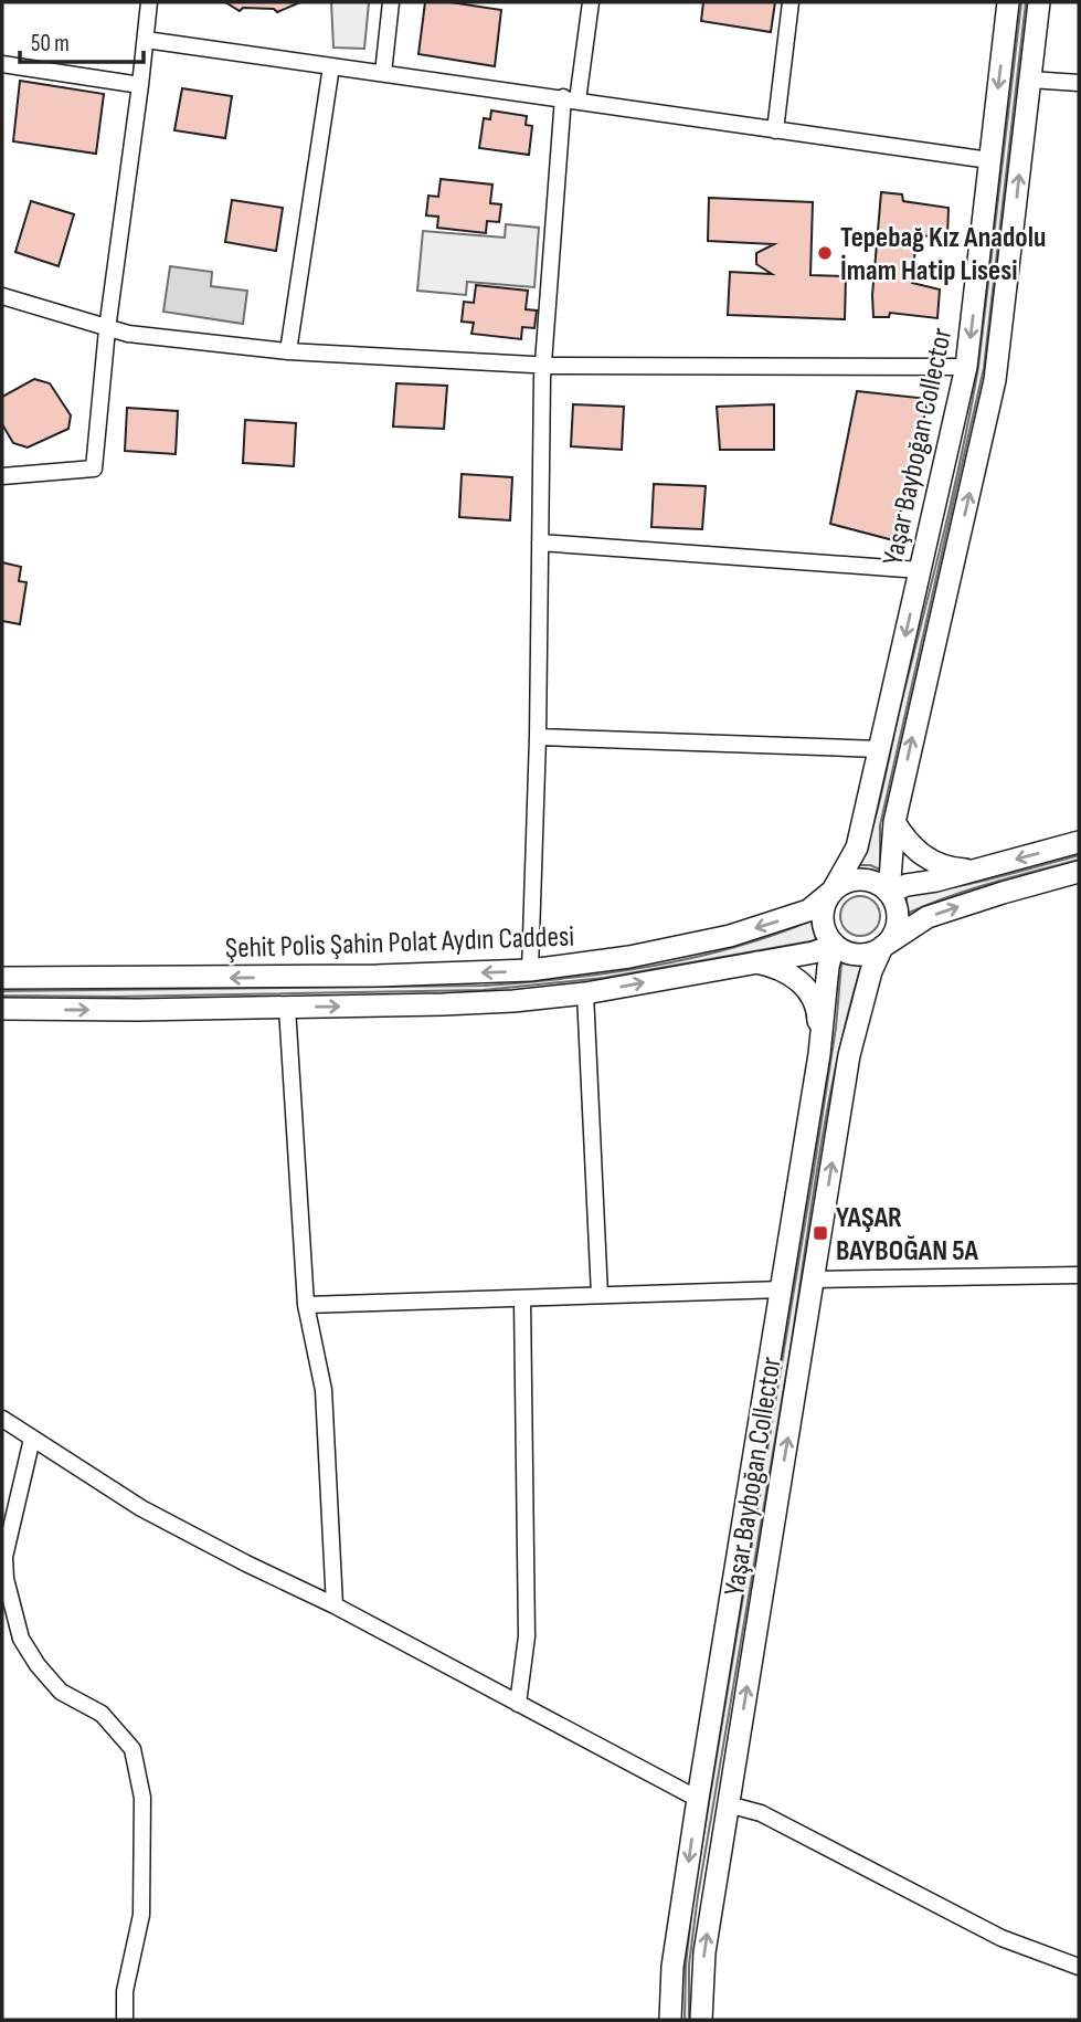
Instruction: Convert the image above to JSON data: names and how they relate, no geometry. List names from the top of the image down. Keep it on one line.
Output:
{"streets":{"street":["Yaşar Bayboğan Collector","Şehit Polis Şahin Polat Aydın Caddesi"]},"crossings":[["Yaşar Bayboğan Collector","Şehit Polis Şahin Polat Aydın Caddesi"]],"places":{"other":["Tepebağ Kız Anadolu İmam Hatip Lisesi"],"transit":["YAŞAR BAYBOĞAN 5A"]},"scale_bar":"50 m"}
